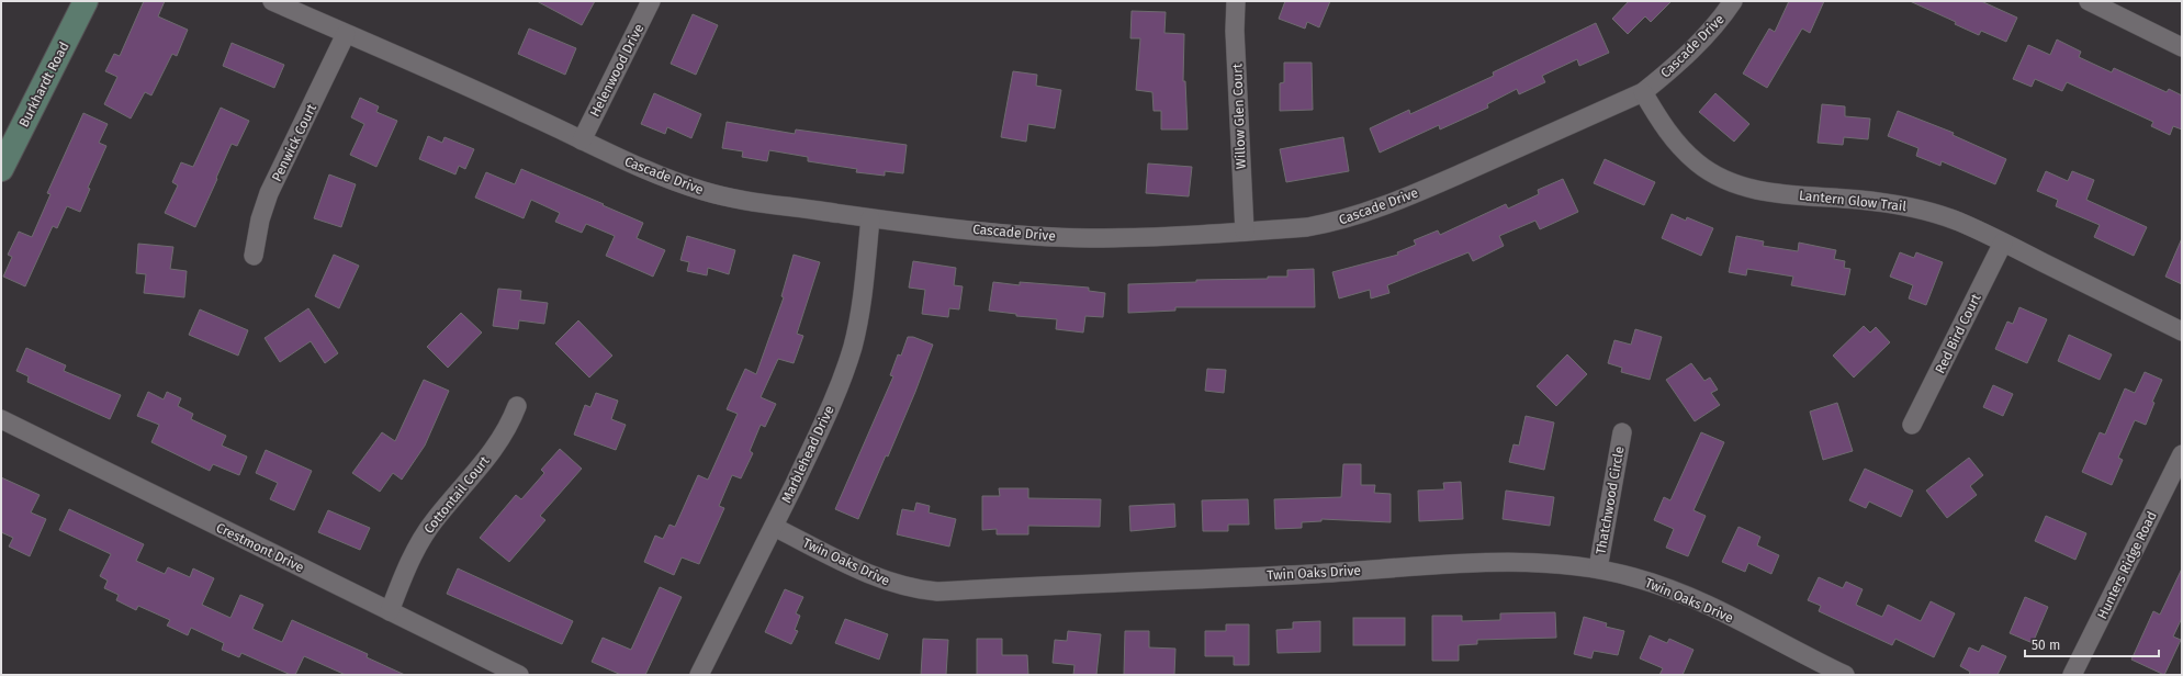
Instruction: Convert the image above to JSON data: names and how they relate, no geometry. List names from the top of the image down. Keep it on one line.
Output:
{"streets":{"main road":["Burkhardt Road"],"street":["Cascade Drive","Helenwood Drive","Willow Glen Court","Penwick Court","Lantern Glow Trail","Red Bird Court","Marblehead Drive","Cottontail Court","Thatchwood Circle","Crestmont Drive","Twin Oaks Drive","Hunters Ridge Road"]},"crossings":[["Cascade Drive","Helenwood Drive"],["Cascade Drive","Willow Glen Court"],["Cascade Drive","Penwick Court"],["Cascade Drive","Lantern Glow Trail"],["Cascade Drive","Marblehead Drive"],["Lantern Glow Trail","Red Bird Court"],["Marblehead Drive","Twin Oaks Drive"],["Cottontail Court","Crestmont Drive"],["Thatchwood Circle","Twin Oaks Drive"]],"scale_bar":"50 m"}
